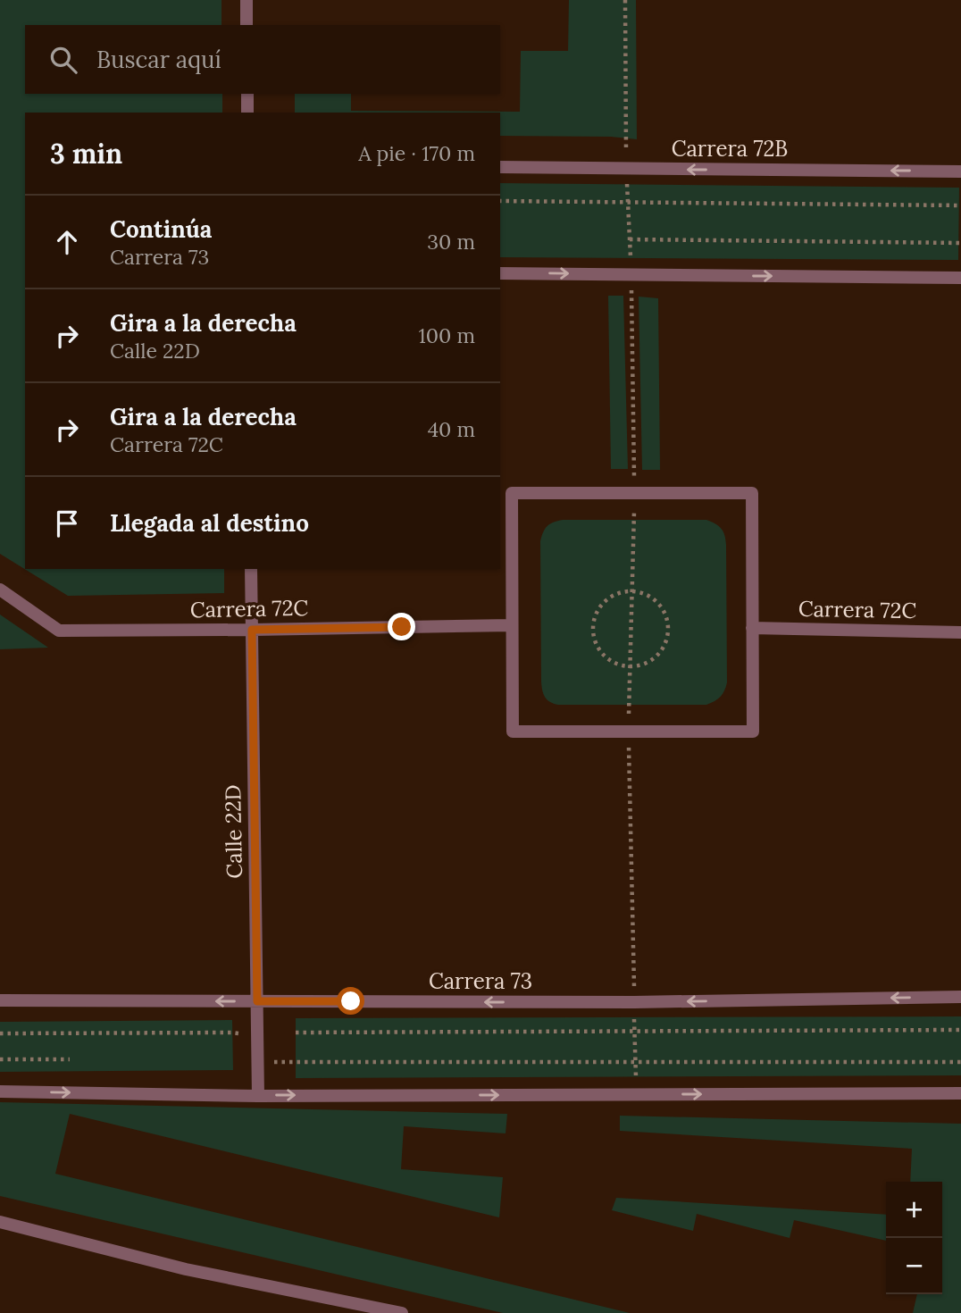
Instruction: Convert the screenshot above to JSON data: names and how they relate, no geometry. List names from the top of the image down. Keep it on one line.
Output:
{"streets":{"street":["Carrera 72B","Carrera 72C","Calle 22D","Carrera 73"]},"crossings":[["Carrera 72C","Calle 22D"],["Calle 22D","Carrera 73"]],"page":{"search":"Buscar aquí","heading":["3 min","A pie · 170 m"],"list":[["Continúa","Carrera 73","30 m"],["Gira a la derecha","Calle 22D","100 m"],["Gira a la derecha","Carrera 72C","40 m"],"Llegada al destino"],"map_buttons":["+","−"]}}
